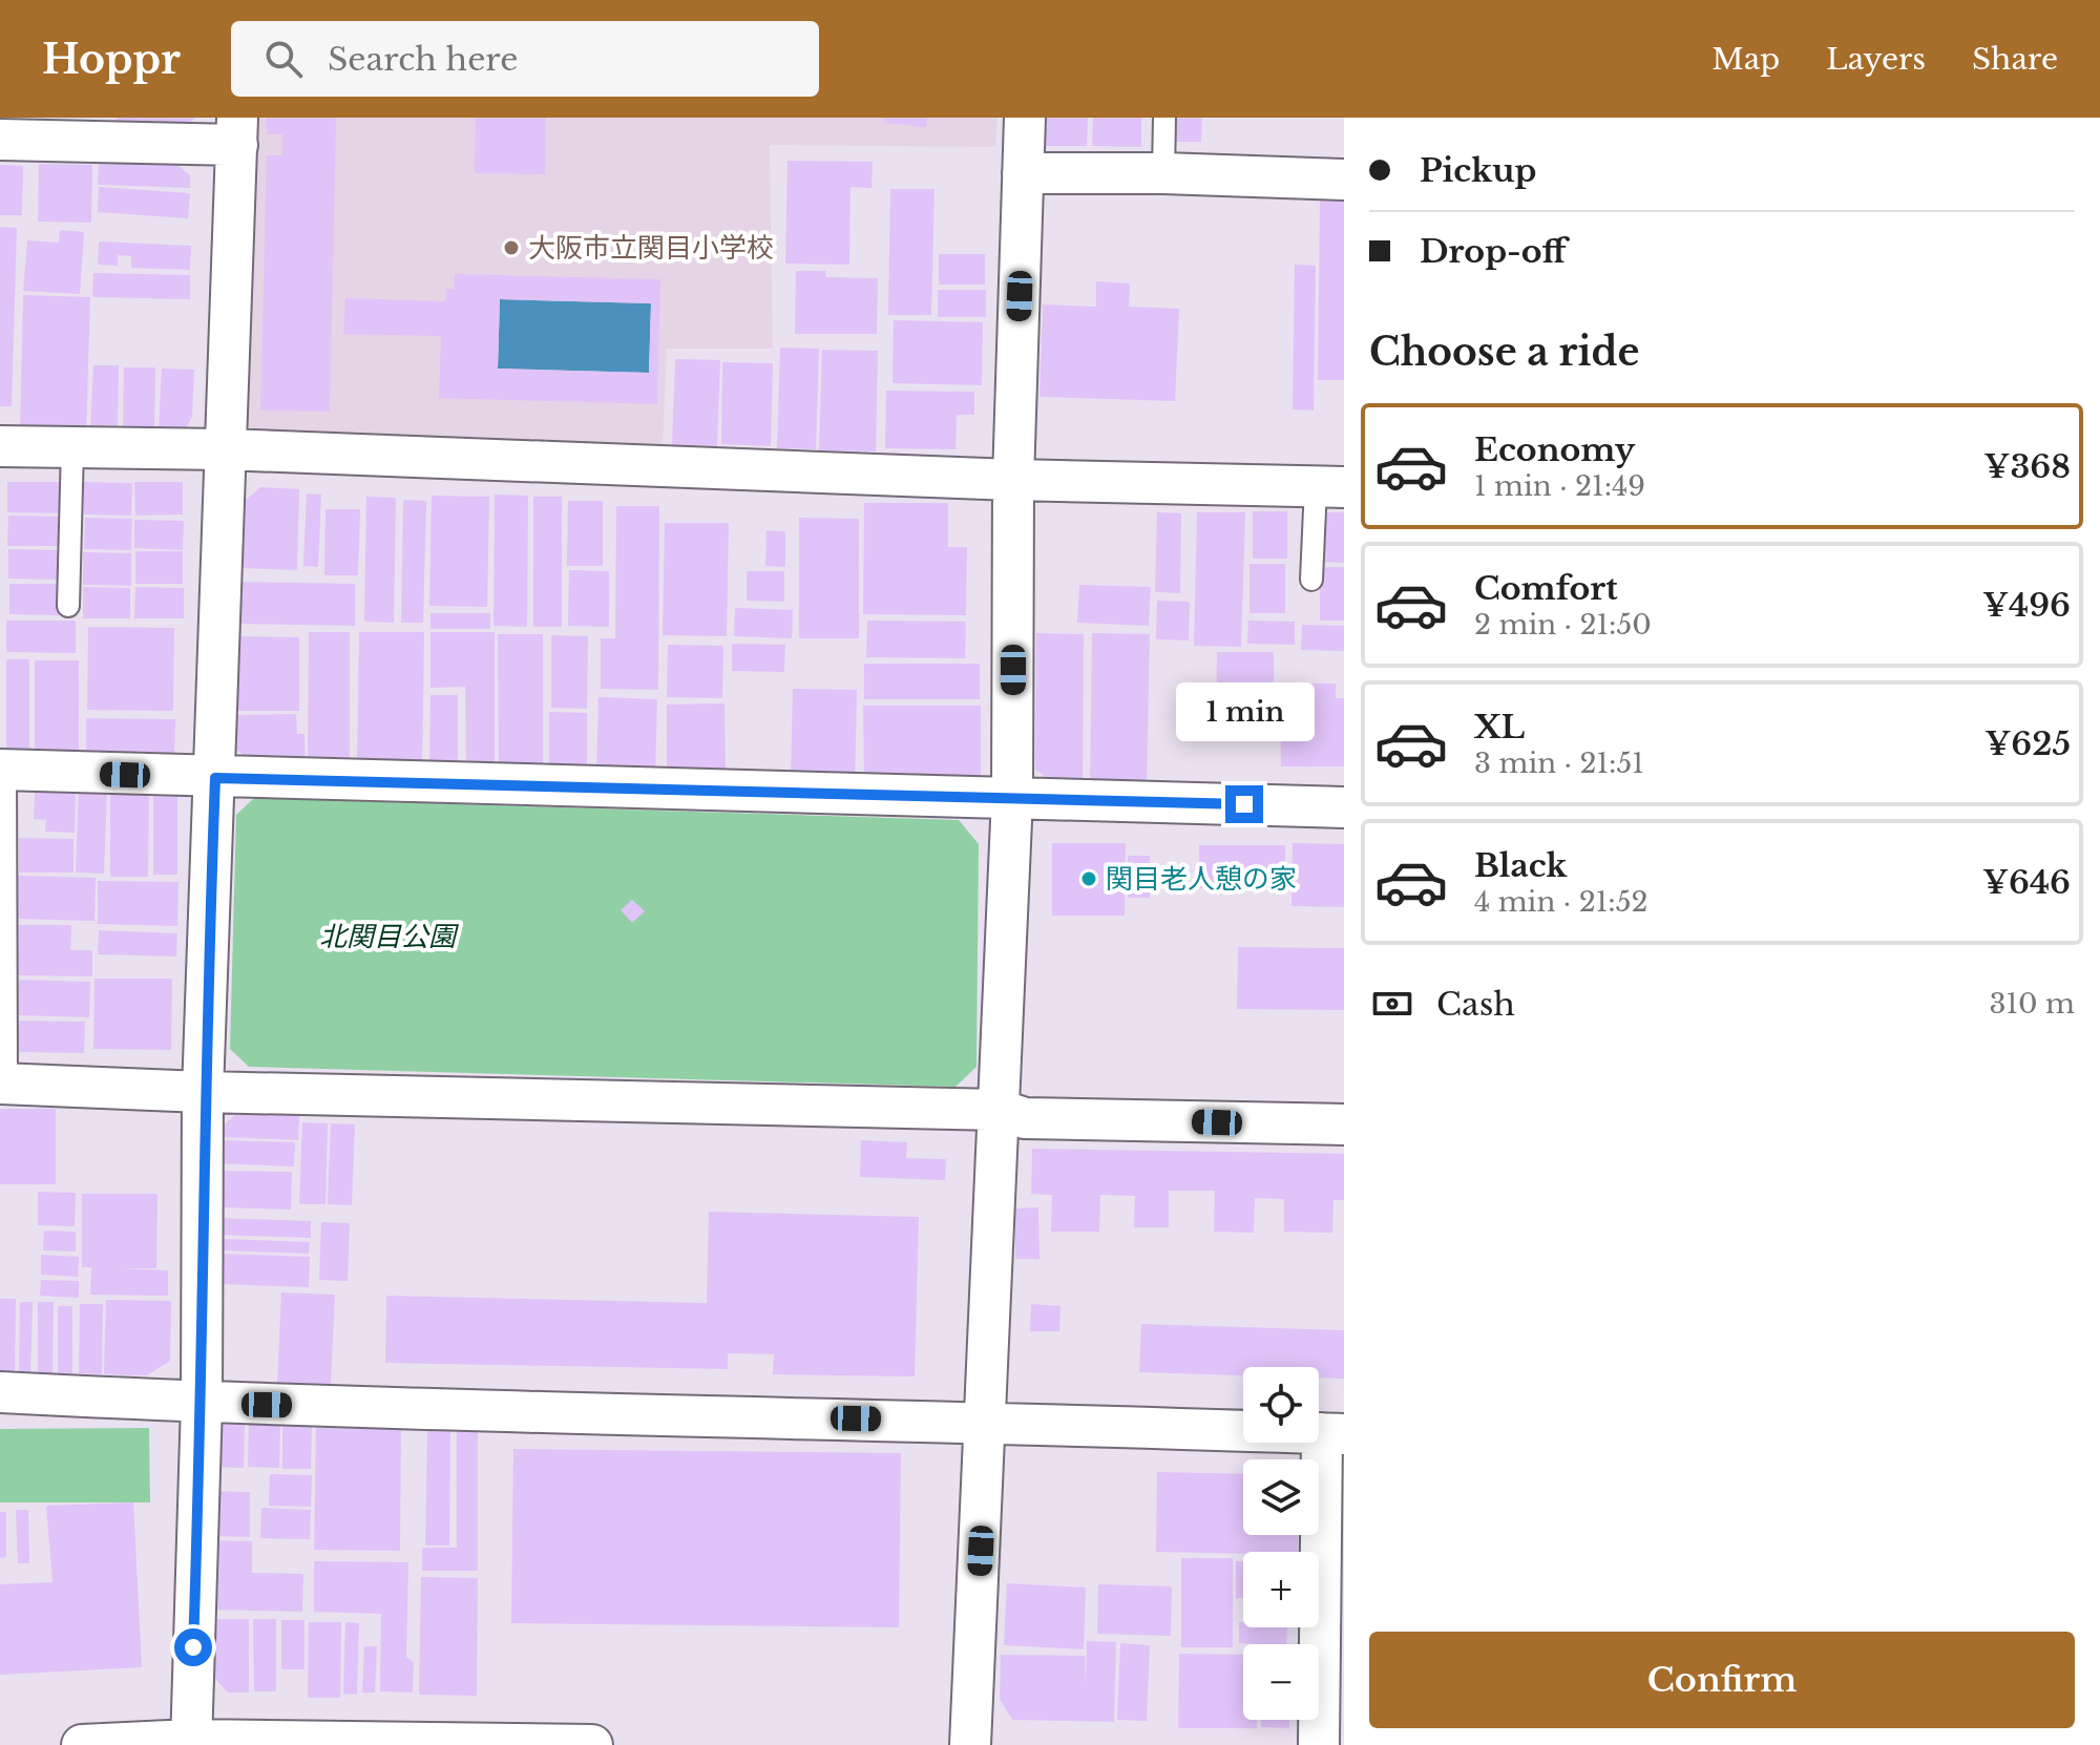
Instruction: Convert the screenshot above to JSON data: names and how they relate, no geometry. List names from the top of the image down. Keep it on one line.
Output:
{"parks":["北関目公園"],"places":["大阪市立関目小学校","関目老人憩の家"],"page":{"header":"Hoppr","search":"Search here","nav":["Map","Layers","Share"],"banner":["Pickup","Drop-off"],"heading":"Choose a ride","list":[{"name":"Economy","note":"1 min · 21:49","value":"¥368"},{"name":"Comfort","note":"2 min · 21:50","value":"¥496"},{"name":"XL","note":"3 min · 21:51","value":"¥625"},{"name":"Black","note":"4 min · 21:52","value":"¥646"}],"bubble":"1 min","pay":["Cash","310 m"],"map_buttons":["+","−"],"buttons":"Confirm"}}
